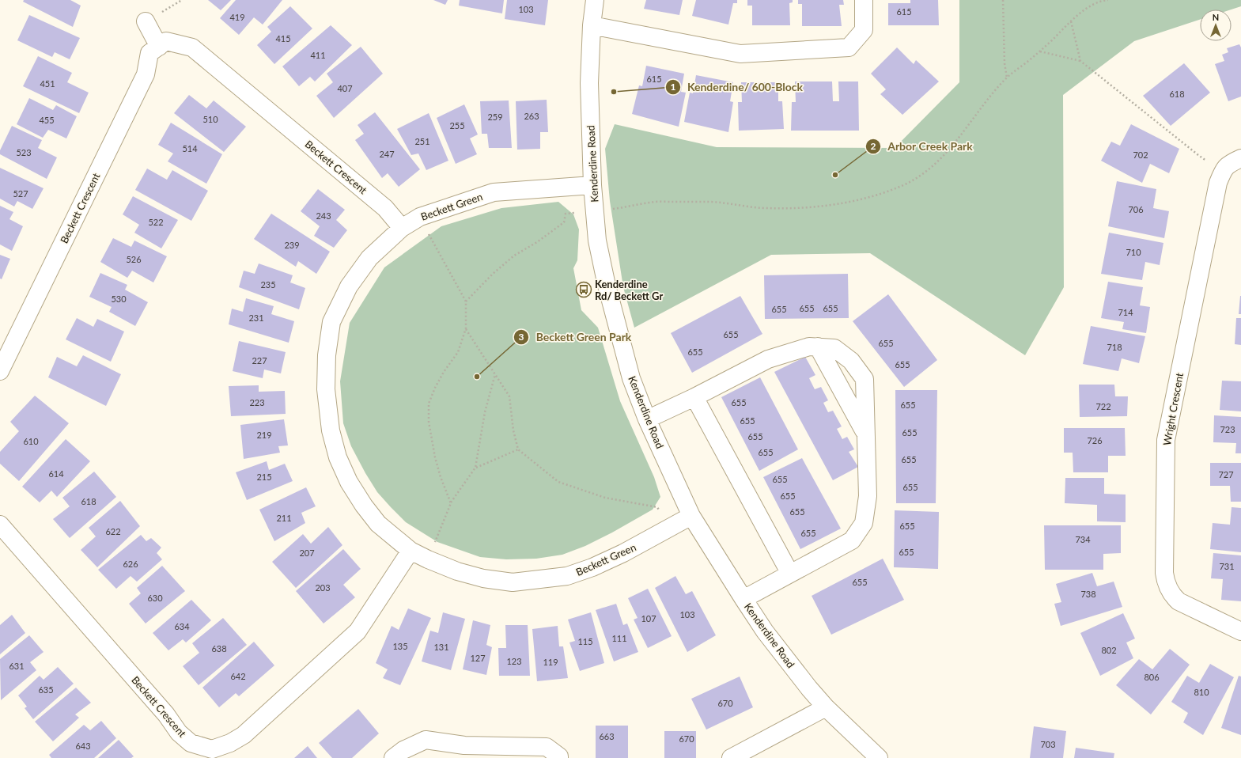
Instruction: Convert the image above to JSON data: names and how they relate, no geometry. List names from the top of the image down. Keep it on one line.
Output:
{"streets":{"street":["Kenderdine Road","Beckett Crescent","Beckett Green","Wright Crescent"]},"crossings":[["Kenderdine Road","Beckett Green"],["Beckett Crescent","Beckett Green"]],"places":{"other":["Kenderdine/ 600-Block","Arbor Creek Park","Beckett Green Park"],"bus stop":["Kenderdine Rd/ Beckett Gr"]},"house_numbers":["103","615","419","415","411","615","451","407","618","263","259","510","455","255","251","514","523","247","702","527","706","243","522","239","710","526","235","530","655","655","655","714","231","655","655","718","655","227","655","223","655","655","722","655","723","655","219","655","726","610","655","655","614","727","215","655","655","655","618","655","211","655","622","655","734","655","207","626","731","655","203","738","630","103","107","634","111","115","135","131","638","802","127","123","119","631","642","806","635","810","670","663","670","703","643"],"north":"top"}
